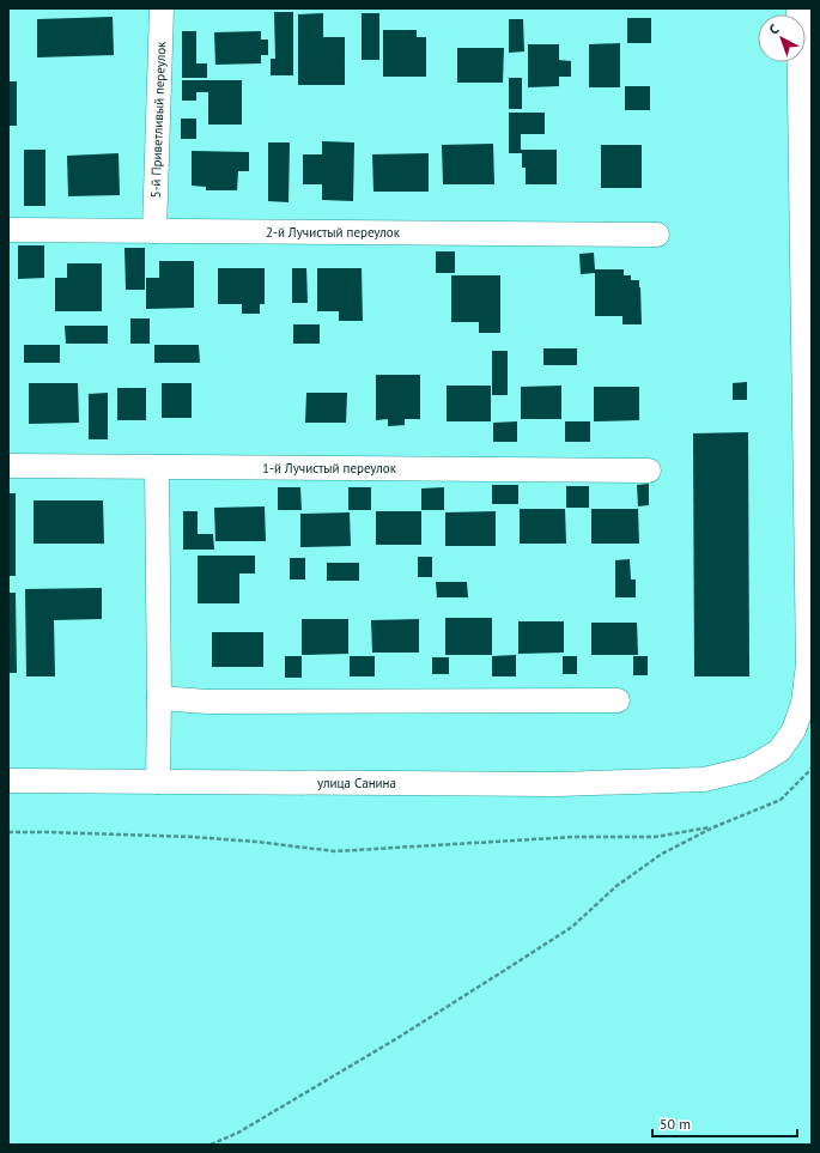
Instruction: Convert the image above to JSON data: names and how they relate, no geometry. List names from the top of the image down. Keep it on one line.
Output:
{"streets":{"street":["5-й Приветливый переулок","2-й Лучистый переулок","1-й Лучистый переулок","улица Санина"]},"crossings":[["5-й Приветливый переулок","2-й Лучистый переулок"]],"scale_bar":"50 m","north":"top left"}
